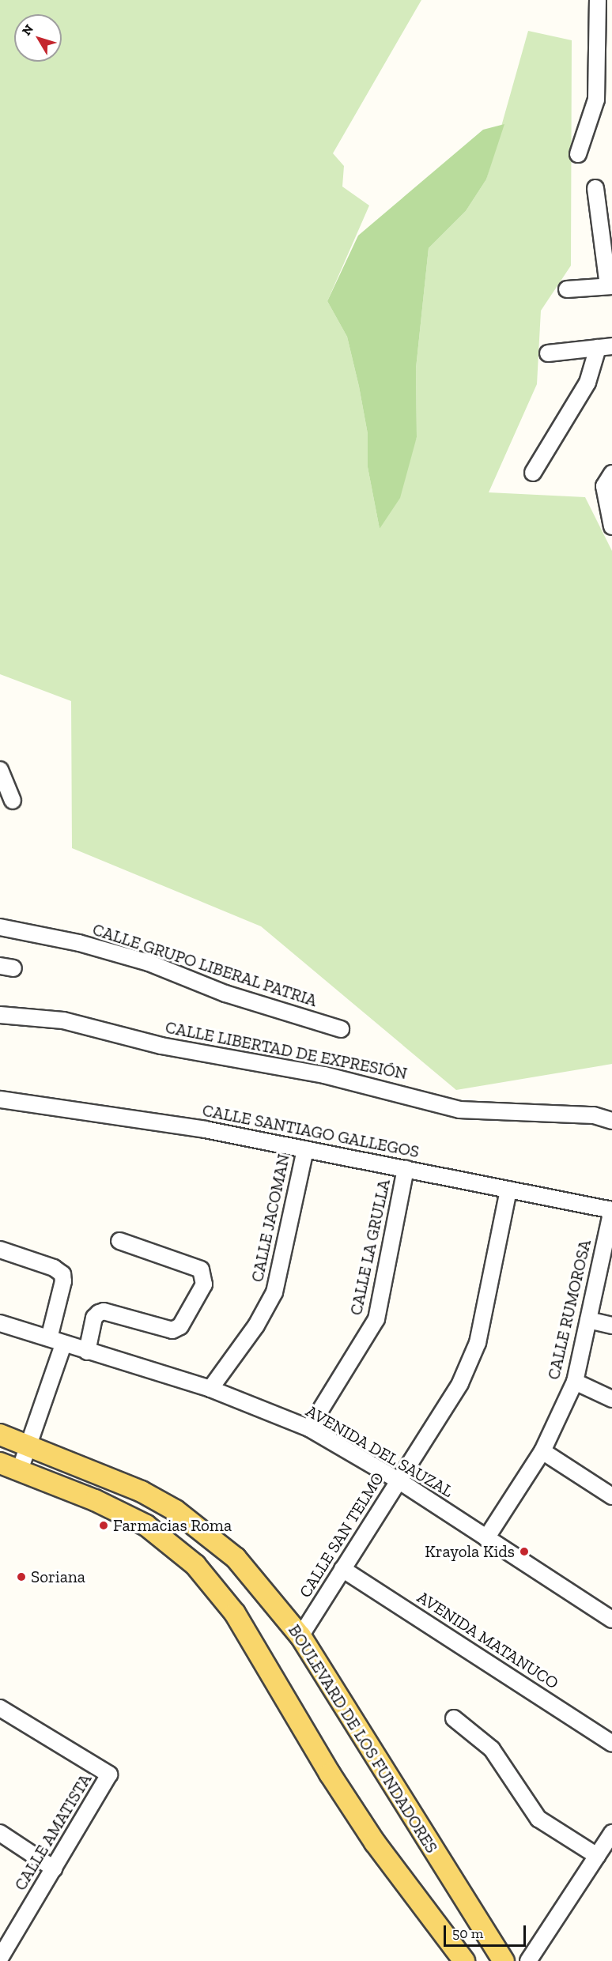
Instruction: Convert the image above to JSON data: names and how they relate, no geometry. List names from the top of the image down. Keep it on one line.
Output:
{"streets":{"main road":["BOULEVARD DE LOS FUNDADORES"],"street":["CALLE GRUPO LIBERAL PATRIA","CALLE LIBERTAD DE EXPRESIÓN","CALLE SANTIAGO GALLEGOS","CALLE JACOMAN","CALLE LA GRULLA","CALLE RUMOROSA","AVENIDA DEL SAUZAL","CALLE SAN TELMO","AVENIDA MATANUCO","CALLE AMATISTA"]},"crossings":[["CALLE SANTIAGO GALLEGOS","CALLE JACOMAN"],["CALLE SANTIAGO GALLEGOS","CALLE LA GRULLA"],["CALLE SANTIAGO GALLEGOS","CALLE RUMOROSA"],["CALLE SANTIAGO GALLEGOS","CALLE SAN TELMO"],["CALLE JACOMAN","AVENIDA DEL SAUZAL"],["CALLE LA GRULLA","AVENIDA DEL SAUZAL"],["CALLE RUMOROSA","AVENIDA DEL SAUZAL"],["AVENIDA DEL SAUZAL","CALLE SAN TELMO"],["CALLE SAN TELMO","AVENIDA MATANUCO"],["CALLE SAN TELMO","BOULEVARD DE LOS FUNDADORES"]],"places":["Farmacias Roma","Krayola Kids","Soriana"],"scale_bar":"50 m","north":"top left"}
